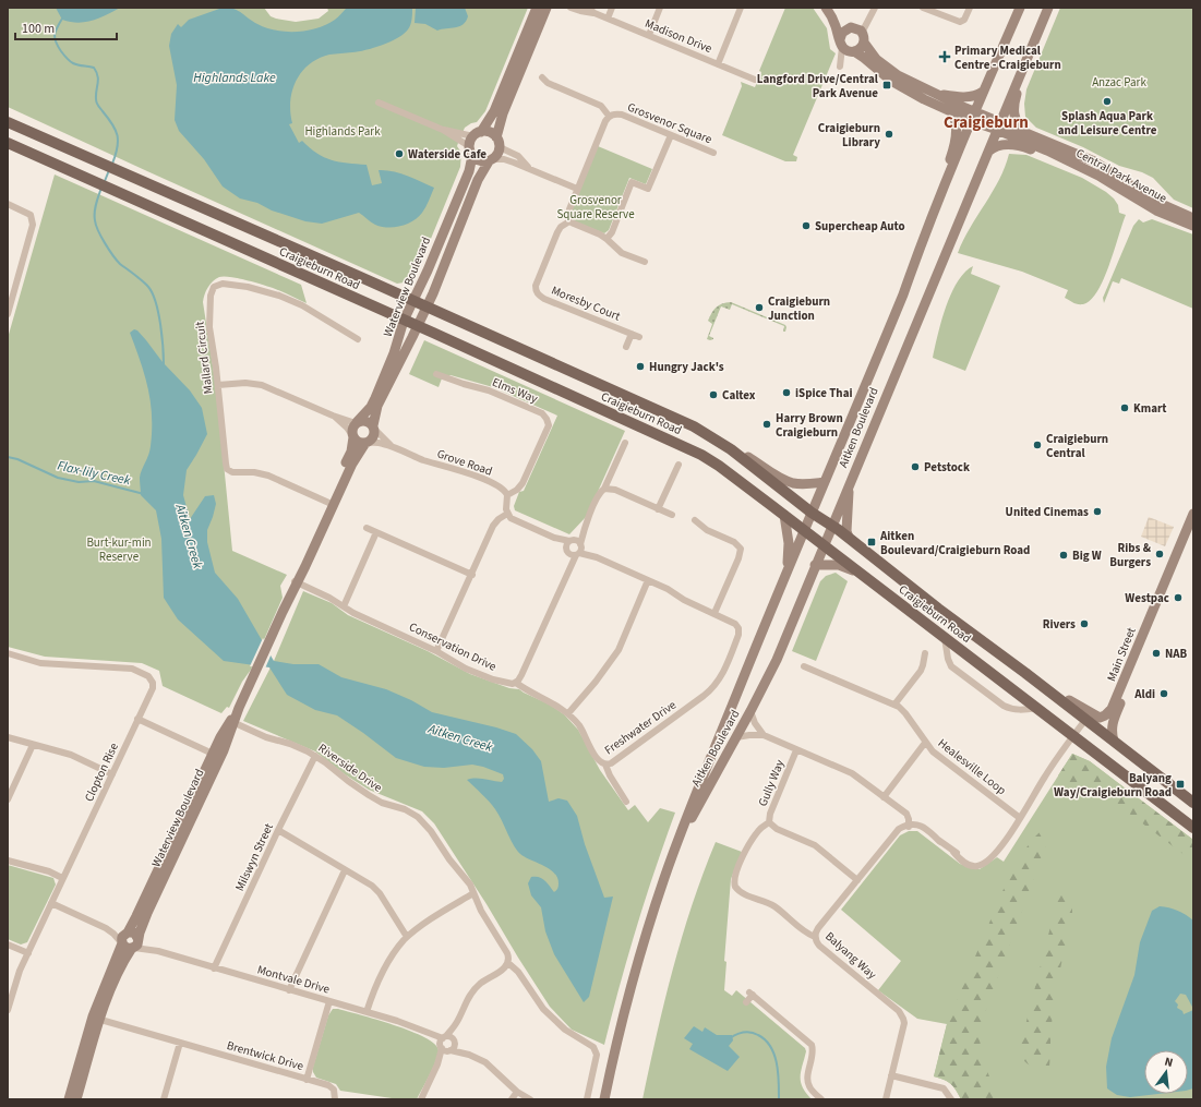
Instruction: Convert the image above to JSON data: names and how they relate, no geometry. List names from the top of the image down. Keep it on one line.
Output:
{"streets":{"main road":["Craigieburn Road"],"street":["Madison Drive","Grosvenor Square","Central Park Avenue","Waterview Boulevard","Moresby Court","Mallard Circuit","Elms Way","Aitken Boulevard","Grove Road","Conservation Drive","Main Street","Freshwater Drive","Healesville Loop","Riverside Drive","Clopton Rise","Gully Way","Milswyn Street","Balyang Way","Montvale Drive","Brentwick Drive"]},"crossings":[["Grosvenor Square","Moresby Court"],["Central Park Avenue","Aitken Boulevard"],["Craigieburn Road","Waterview Boulevard"],["Craigieburn Road","Aitken Boulevard"],["Craigieburn Road","Main Street"],["Waterview Boulevard","Mallard Circuit"],["Waterview Boulevard","Grove Road"],["Waterview Boulevard","Conservation Drive"],["Waterview Boulevard","Riverside Drive"],["Waterview Boulevard","Montvale Drive"],["Waterview Boulevard","Brentwick Drive"],["Elms Way","Grove Road"],["Conservation Drive","Freshwater Drive"],["Riverside Drive","Milswyn Street"],["Gully Way","Balyang Way"],["Milswyn Street","Montvale Drive"]],"districts":["Craigieburn"],"water":["Highlands Lake","Flax-lily Creek","Aitken Creek"],"parks":["Anzac Park","Highlands Park","Grosvenor Square Reserve","Burt-kur-min Reserve"],"places":{"health":["Primary Medical Centre - Craigieburn"],"transit":["Langford Drive/Central Park Avenue","Aitken Boulevard/Craigieburn Road","Balyang Way/Craigieburn Road"],"other":["Splash Aqua Park and Leisure Centre","Craigieburn Library","Waterside Cafe","Supercheap Auto","Craigieburn Junction","Hungry Jack's","iSpice Thai","Caltex","Kmart","Harry Brown Craigieburn","Craigieburn Central","Petstock","United Cinemas","Ribs & Burgers","Big W","Westpac","Rivers","NAB","Aldi"]},"scale_bar":"100 m","north":"top"}
